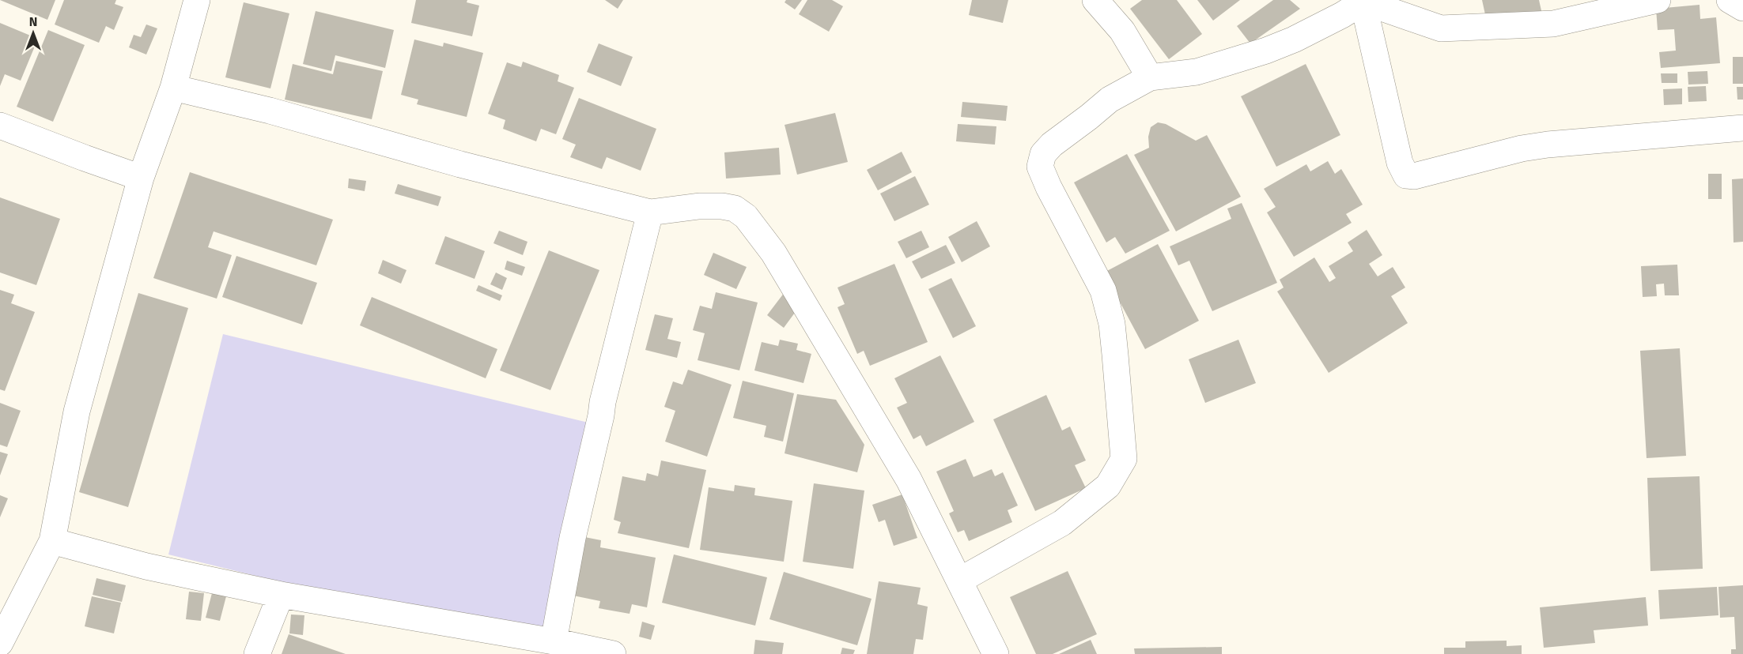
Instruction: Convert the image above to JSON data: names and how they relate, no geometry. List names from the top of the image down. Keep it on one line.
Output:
{"north":"top"}
